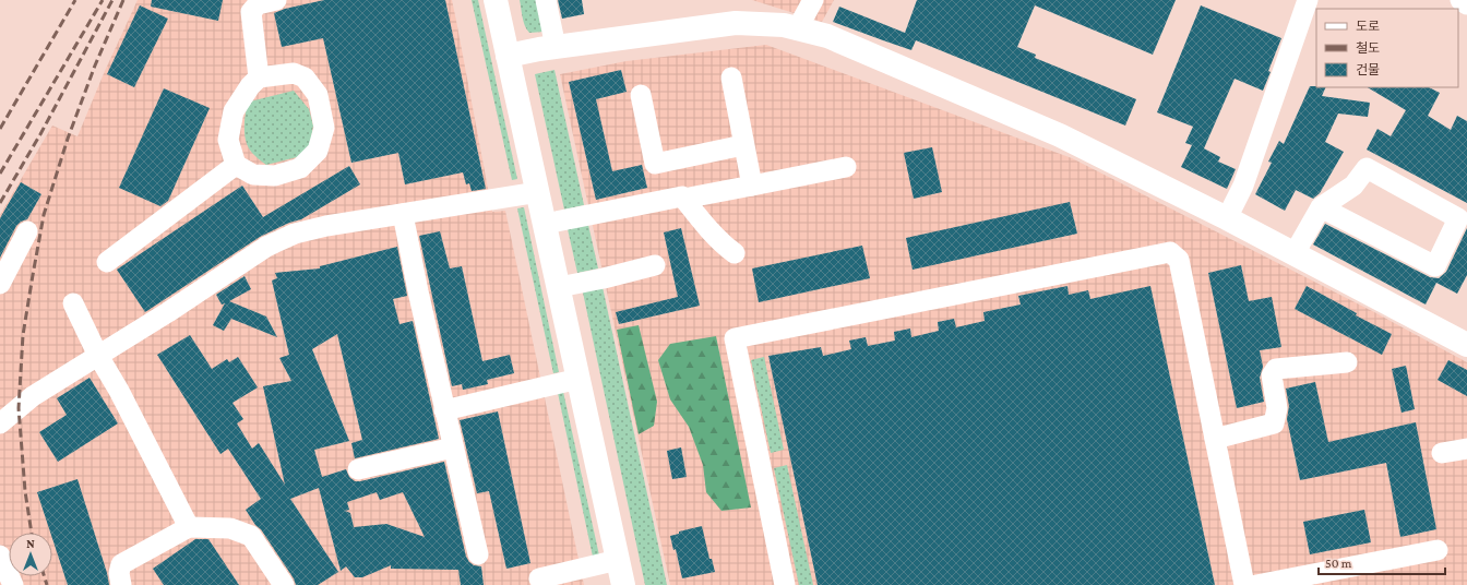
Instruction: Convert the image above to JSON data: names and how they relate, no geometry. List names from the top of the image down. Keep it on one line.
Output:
{"legend":["도로","철도","건물"],"scale_bar":"50 m","north":"top"}
